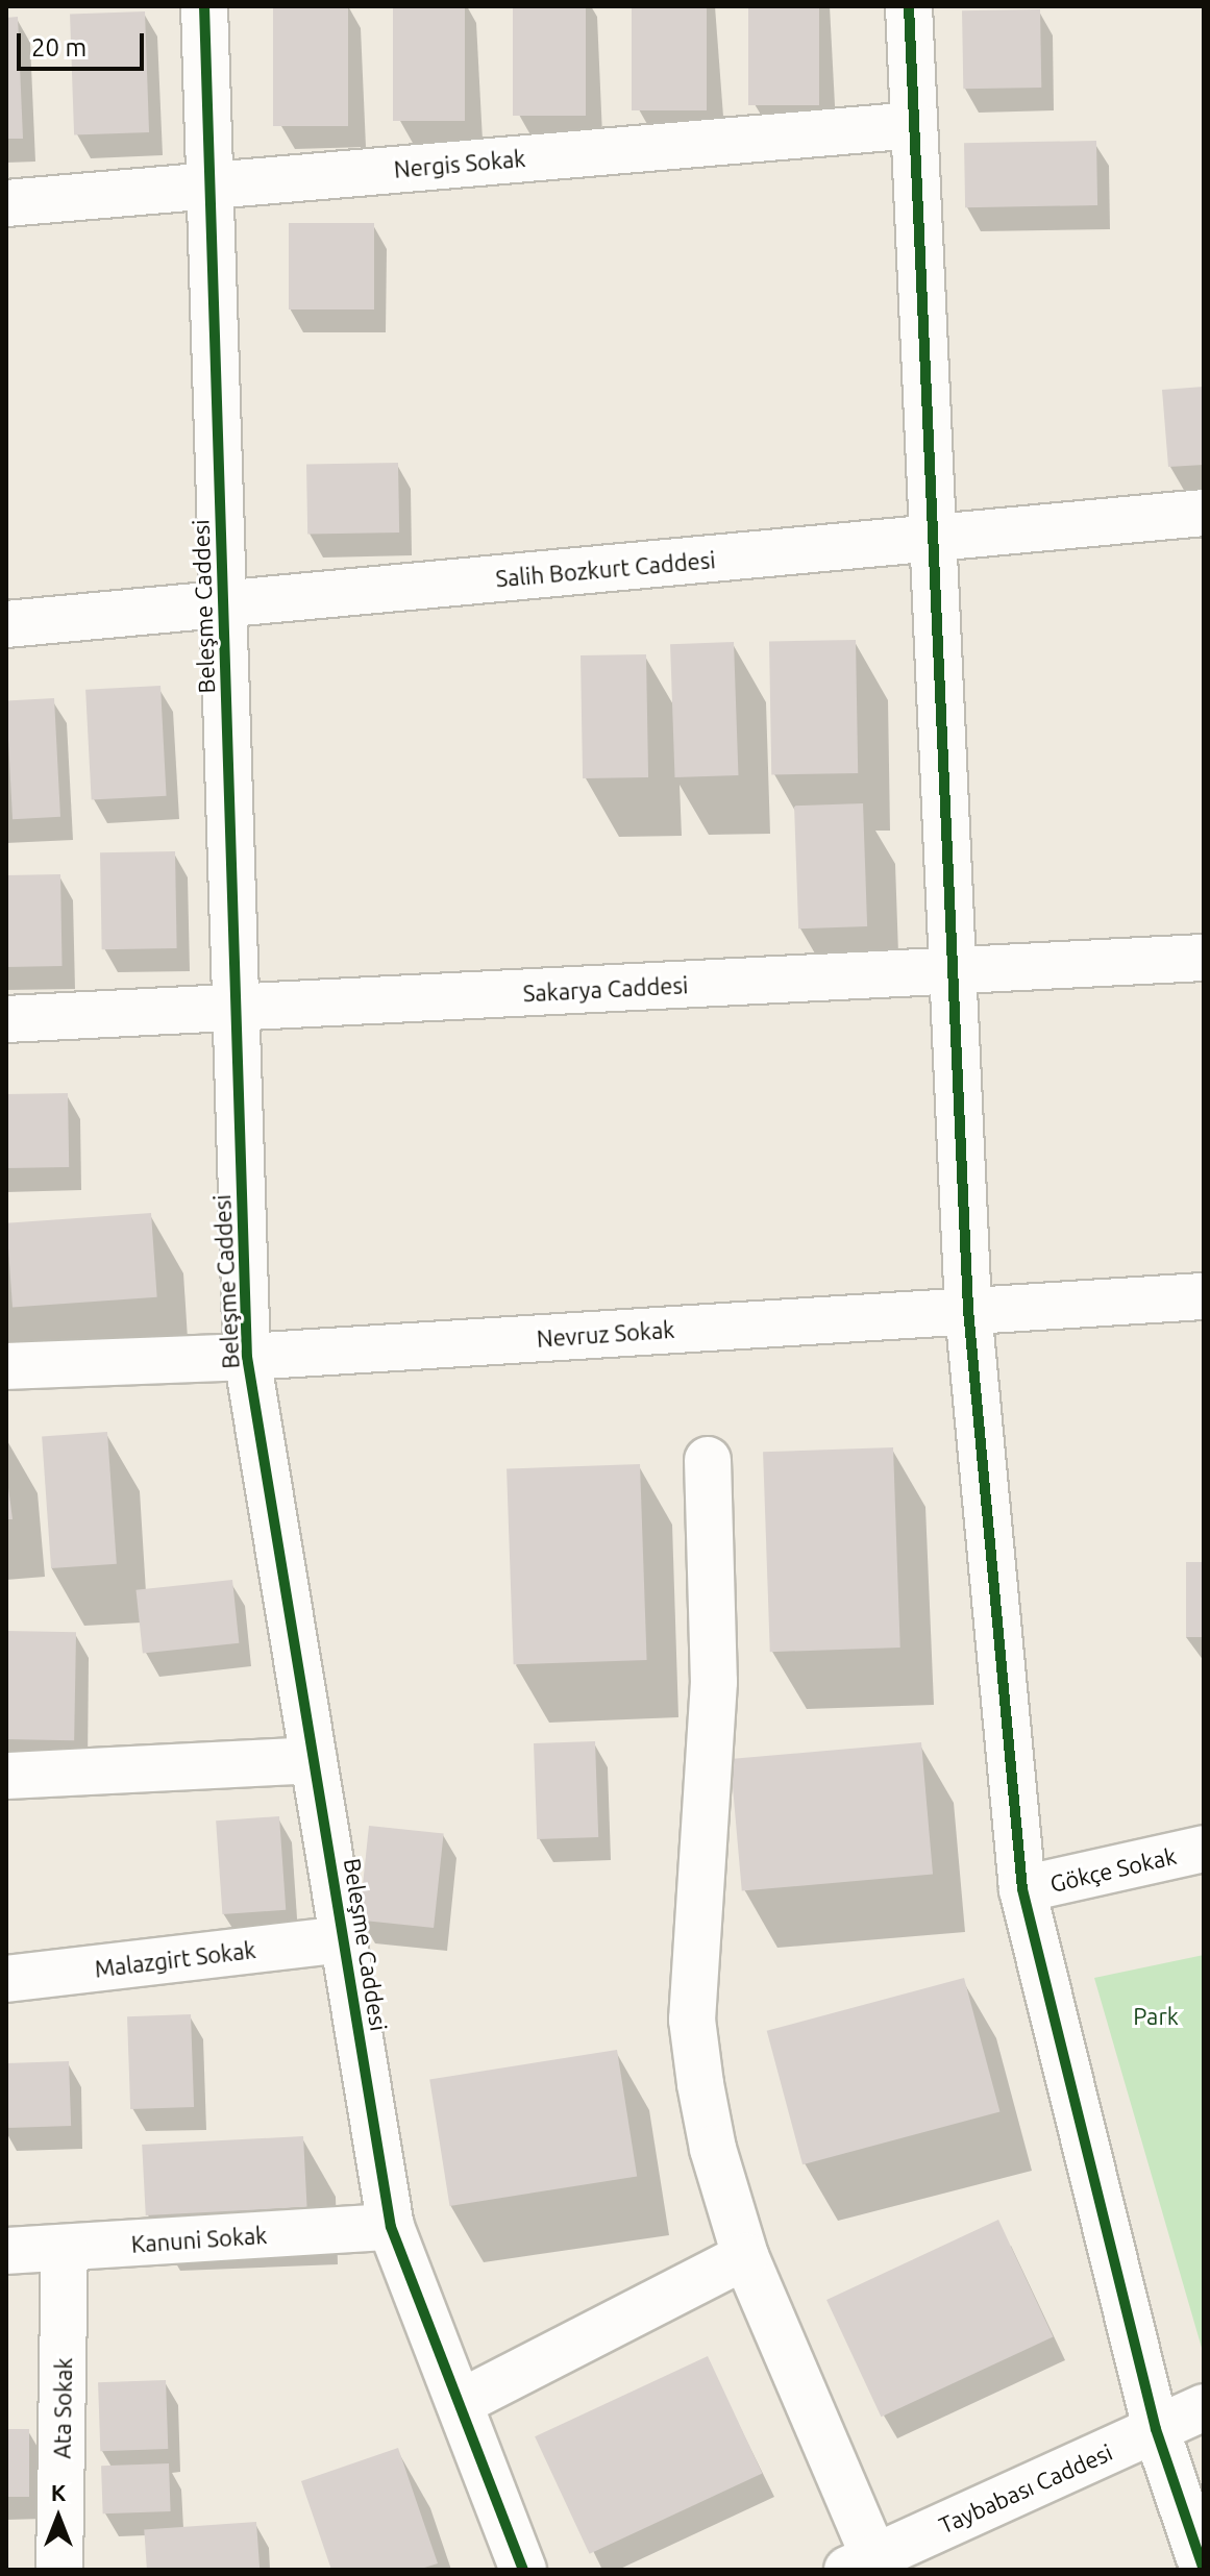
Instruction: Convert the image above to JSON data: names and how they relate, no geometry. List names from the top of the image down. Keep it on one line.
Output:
{"streets":{"street":["Nergis Sokak","Salih Bozkurt Caddesi","Beleşme Caddesi","Sakarya Caddesi","Nevruz Sokak","Gökçe Sokak","Malazgirt Sokak","Kanuni Sokak","Ata Sokak","Taybabası Caddesi"]},"crossings":[["Nergis Sokak","Beleşme Caddesi"],["Salih Bozkurt Caddesi","Beleşme Caddesi"],["Beleşme Caddesi","Sakarya Caddesi"],["Beleşme Caddesi","Nevruz Sokak"],["Beleşme Caddesi","Malazgirt Sokak"],["Beleşme Caddesi","Kanuni Sokak"],["Kanuni Sokak","Ata Sokak"]],"parks":["Park"],"scale_bar":"20 m","north":"top"}
